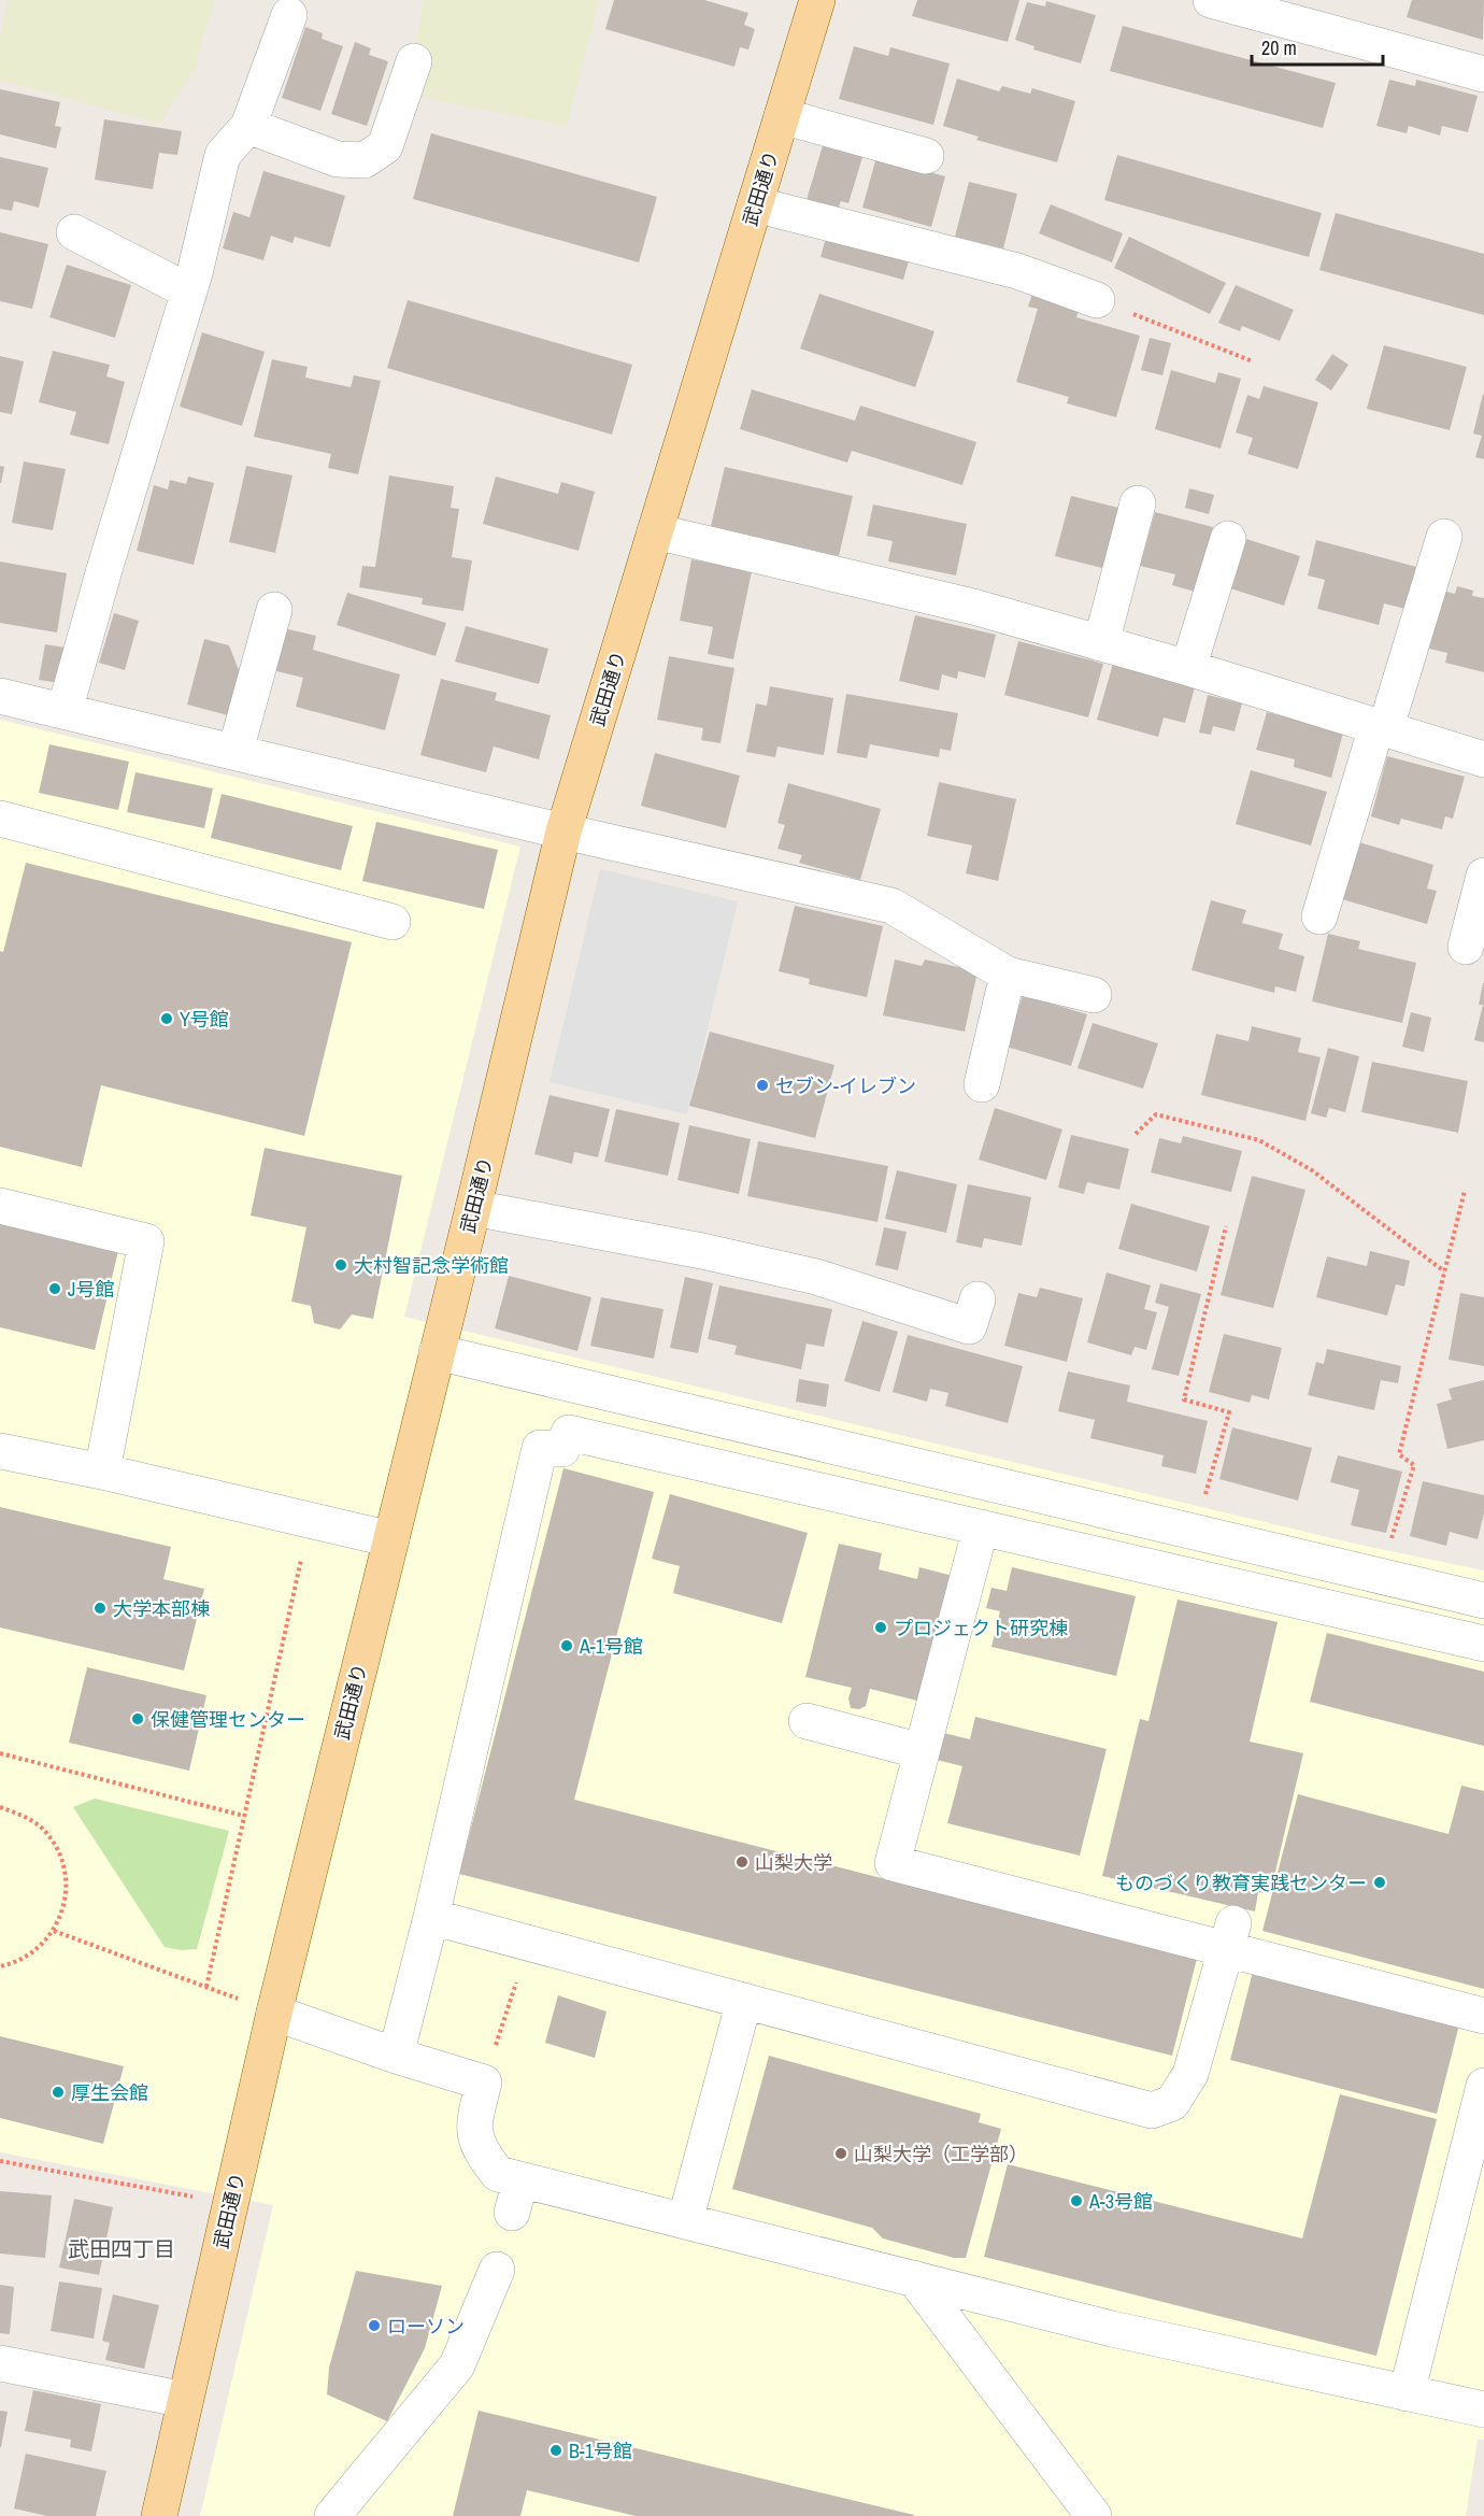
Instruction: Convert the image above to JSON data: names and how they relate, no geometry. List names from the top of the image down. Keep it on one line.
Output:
{"streets":{"main road":["武田通り"]},"districts":["武田四丁目"],"places":["Y号館","セブン-イレブン","大村智記念学術館","J号館","大学本部棟","プロジェクト研究棟","A-1号館","保健管理センター","山梨大学","ものづくり教育実践センター","厚生会館","山梨大学（工学部）","A-3号館","ローソン","B-1号館"],"scale_bar":"20 m"}
